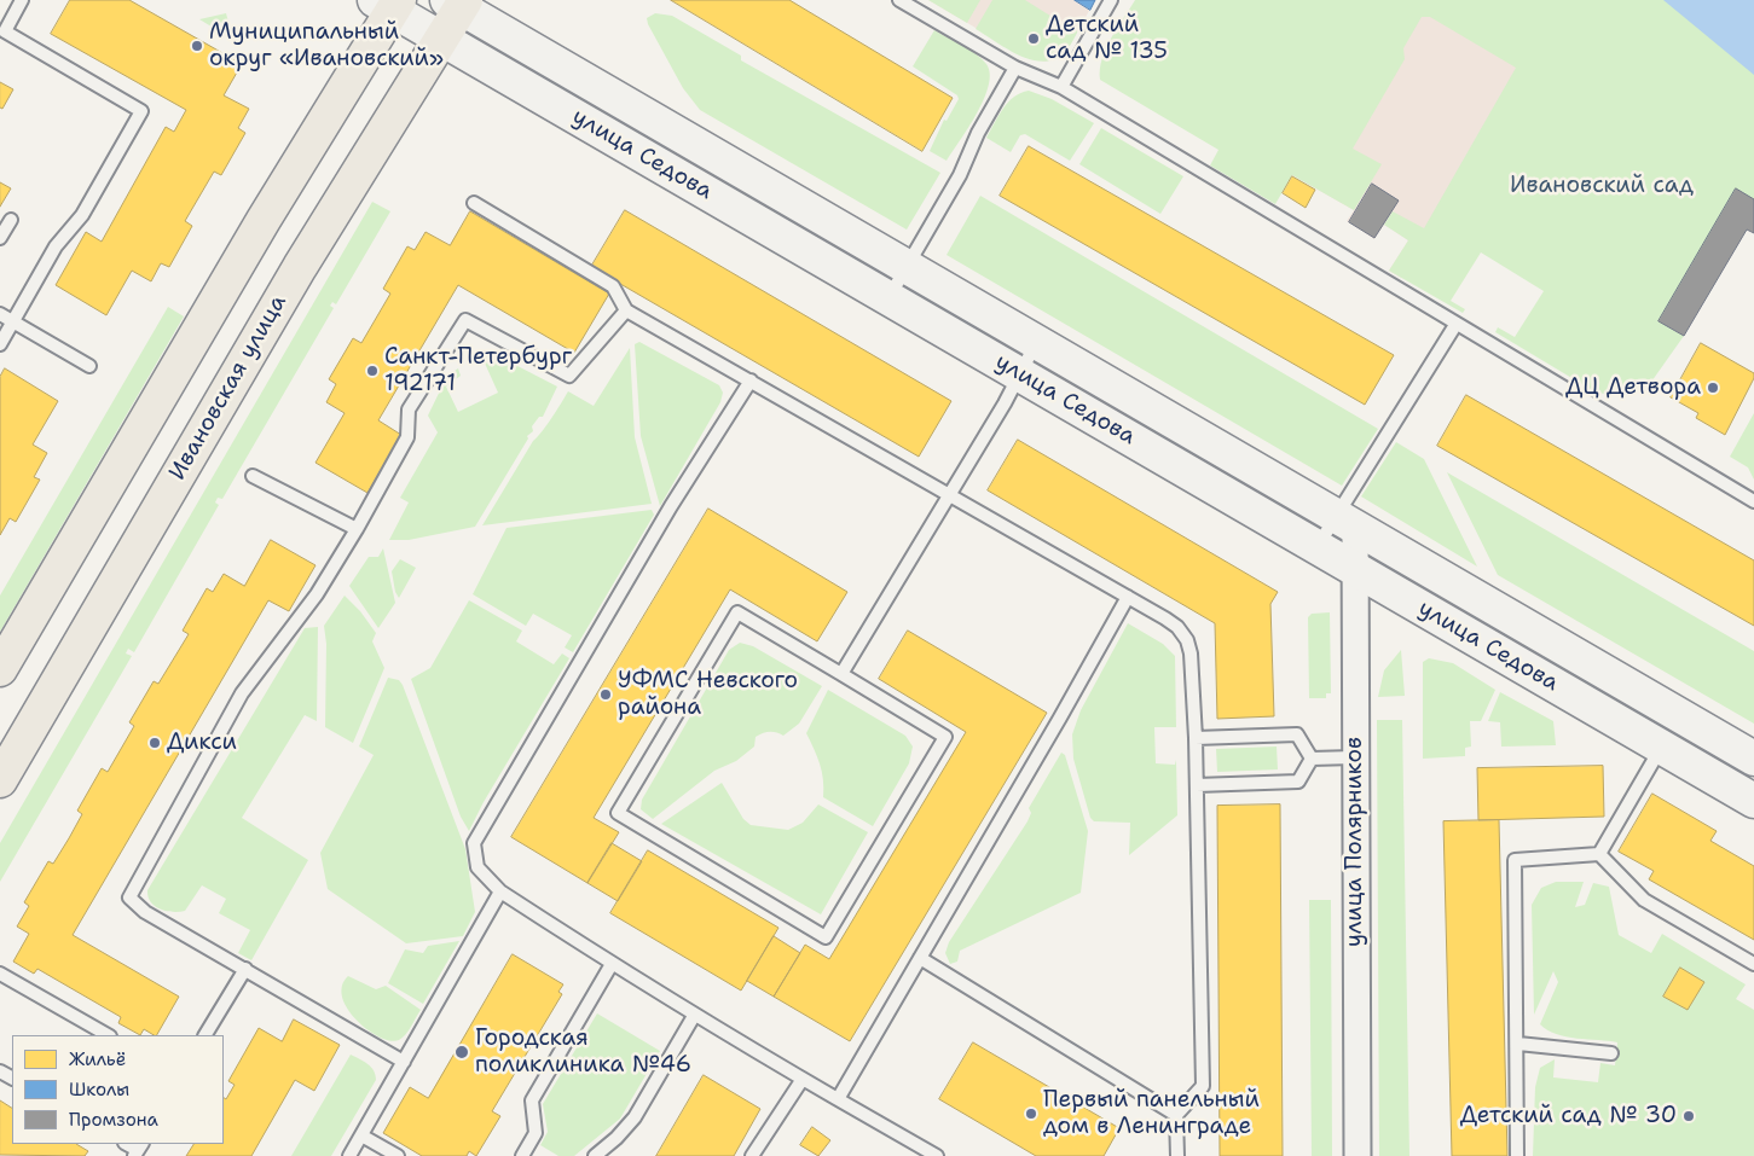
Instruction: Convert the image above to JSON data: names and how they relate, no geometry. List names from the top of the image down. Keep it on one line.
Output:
{"streets":{"main road":["улица Седова","Ивановская улица"],"street":["улица Полярников"]},"crossings":[["улица Седова","Ивановская улица"],["улица Седова","улица Полярников"]],"parks":["Ивановский сад"],"places":["Детский сад № 135","Муниципальный округ «Ивановский»","Санкт-Петербург 192171","ДЦ Детвора","УФМС Невского района","Дикси","Городская поликлиника №46","Первый панельный дом в Ленинграде","Детский сад № 30"],"legend":["Жильё","Школы","Промзона"]}
